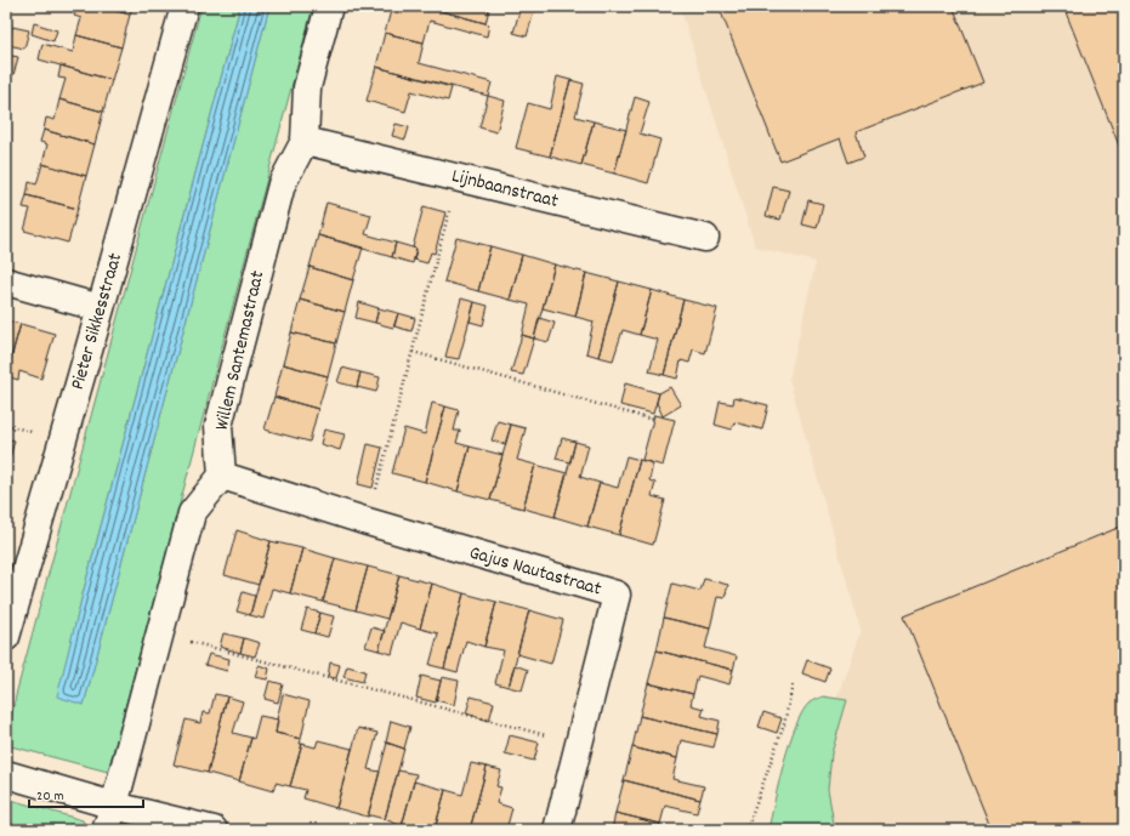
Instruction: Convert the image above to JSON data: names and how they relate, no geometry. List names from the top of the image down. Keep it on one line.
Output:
{"streets":{"street":["Lijnbaanstraat","Pieter Sikkesstraat","Willem Santemastraat","Gajus Nautastraat"]},"crossings":[["Lijnbaanstraat","Willem Santemastraat"],["Willem Santemastraat","Gajus Nautastraat"]],"scale_bar":"20 m"}
